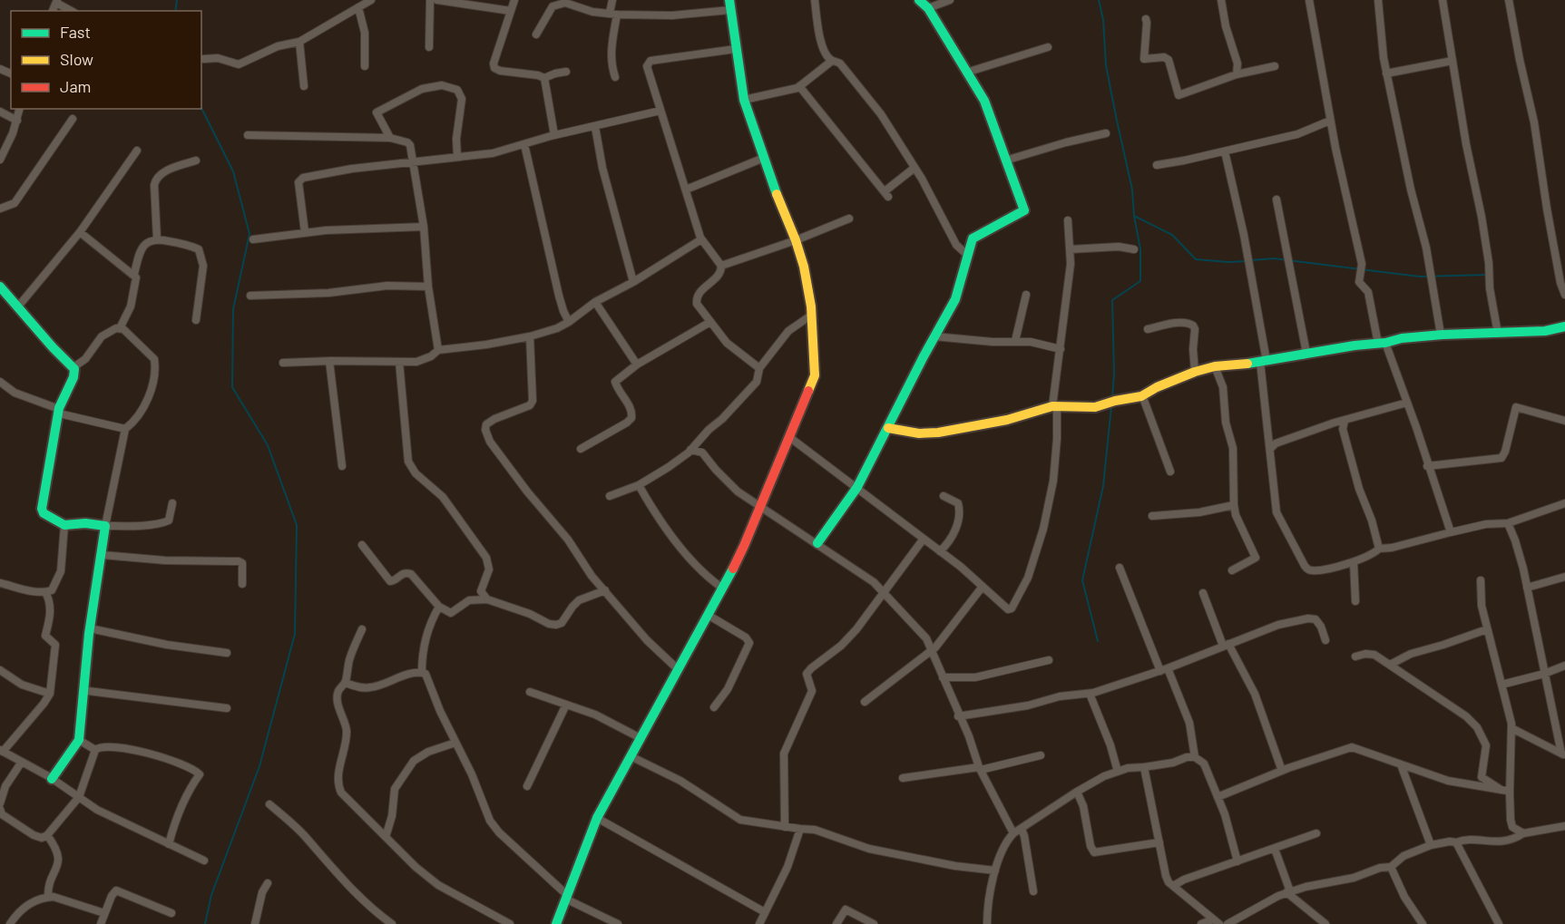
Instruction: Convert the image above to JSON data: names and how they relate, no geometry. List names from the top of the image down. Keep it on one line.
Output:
{"legend":["Fast","Slow","Jam"]}
